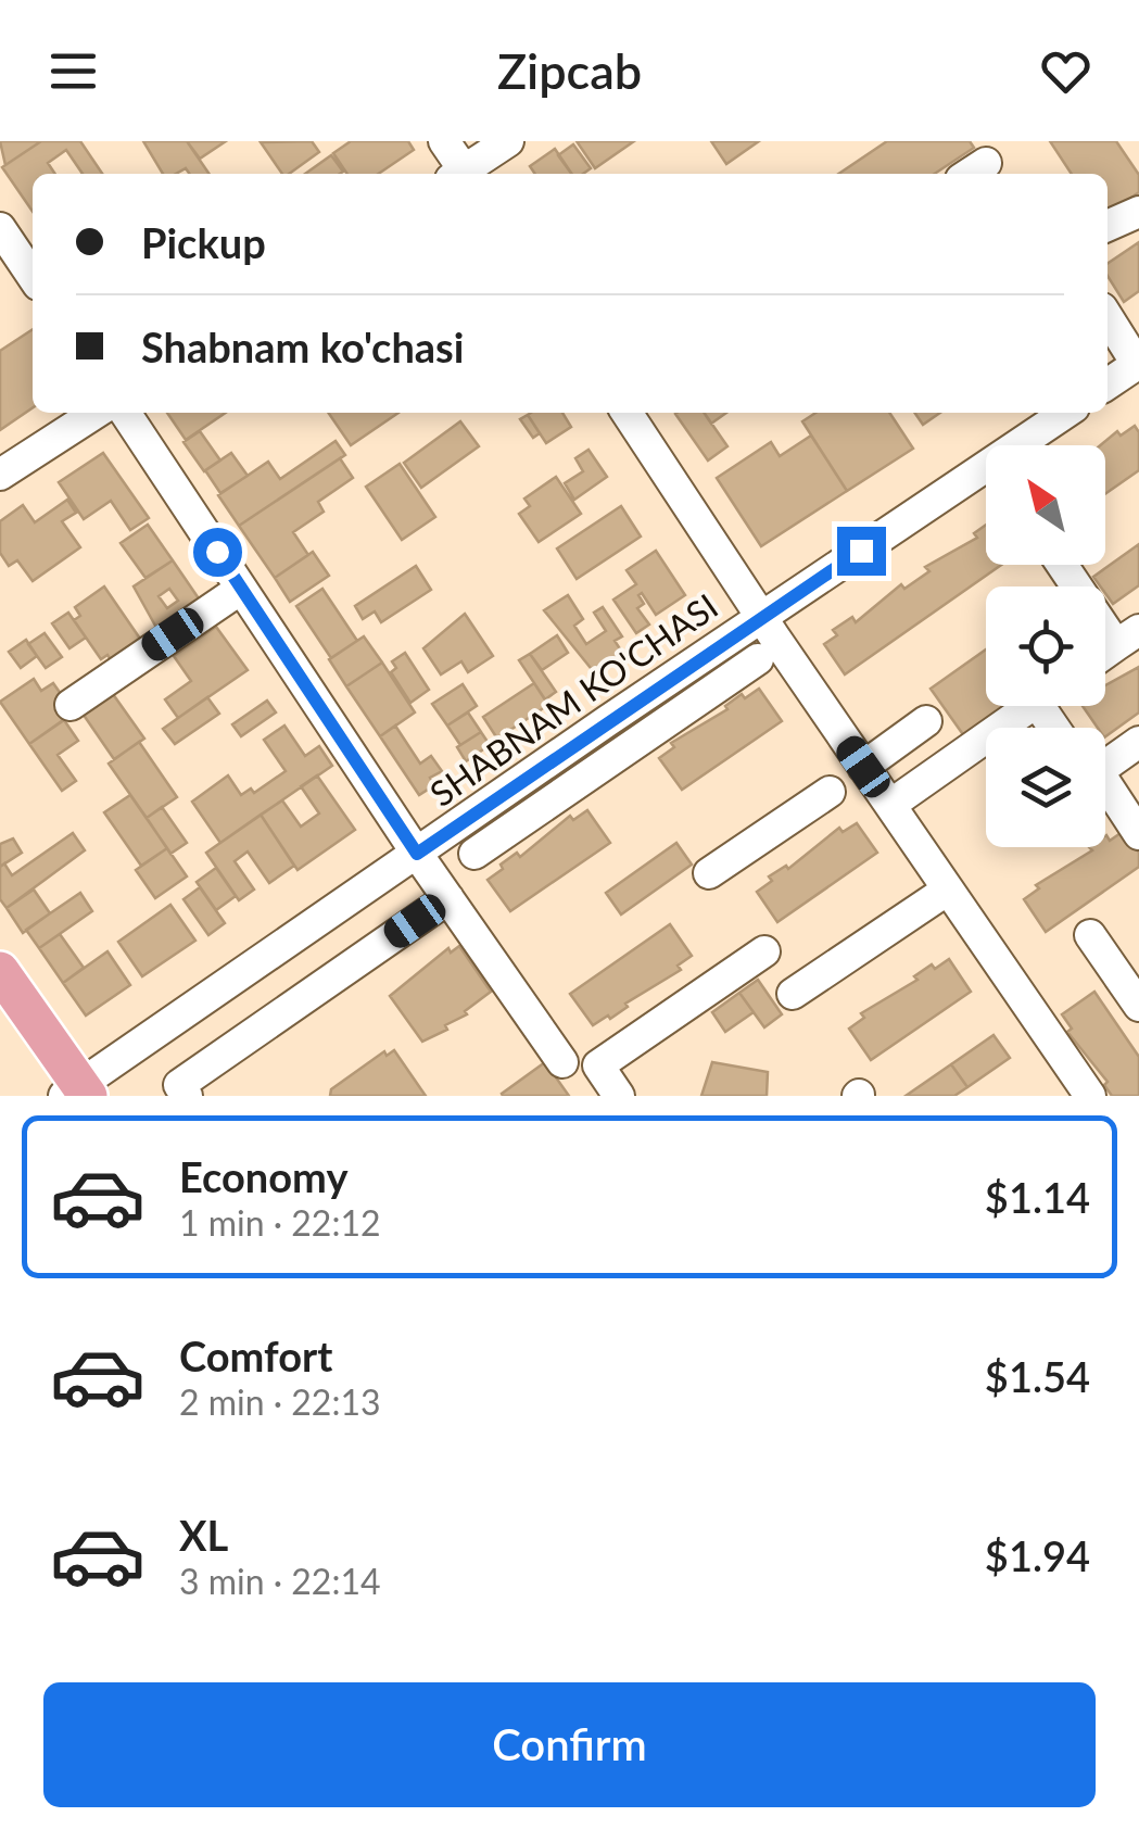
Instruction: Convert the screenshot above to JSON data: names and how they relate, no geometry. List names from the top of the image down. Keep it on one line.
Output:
{"streets":{"street":["SHABNAM KO'CHASI"]},"north":"top left","page":{"header":"Zipcab","banner":["Pickup","Shabnam ko'chasi"],"list":[{"name":"Economy","note":"1 min · 22:12","value":"$1.14"},{"name":"Comfort","note":"2 min · 22:13","value":"$1.54"},{"name":"XL","note":"3 min · 22:14","value":"$1.94"}],"buttons":"Confirm"}}
